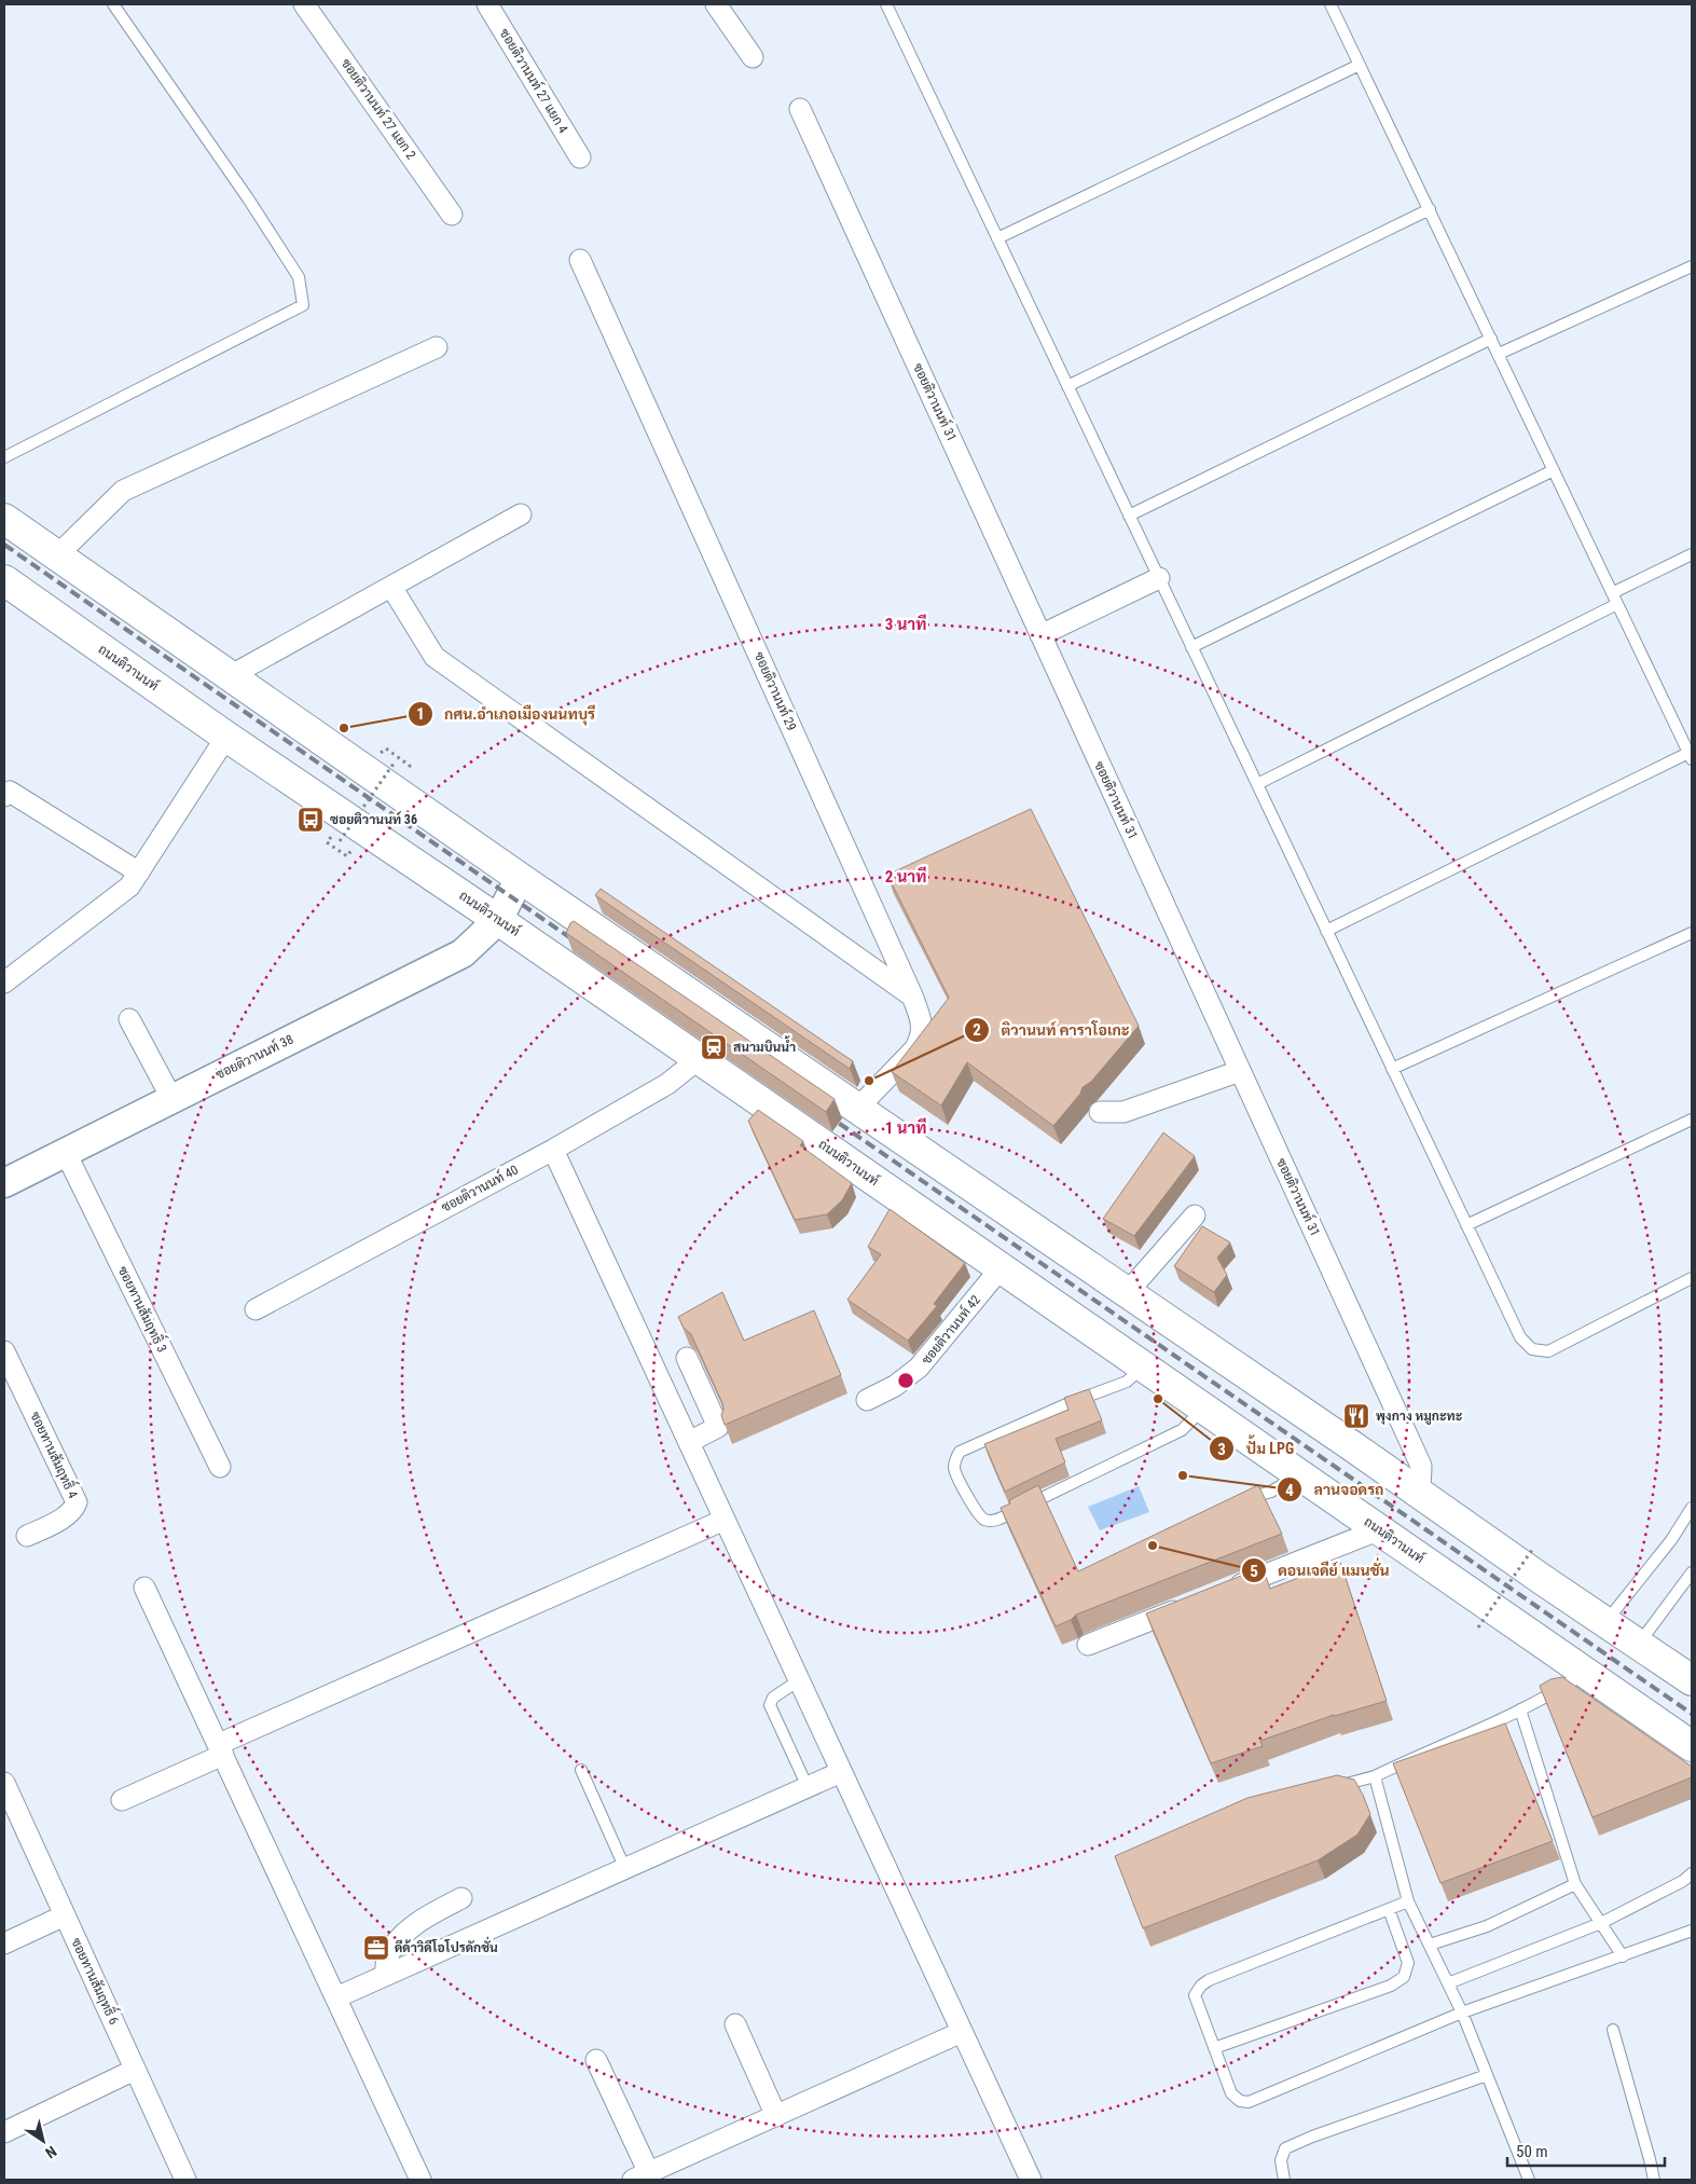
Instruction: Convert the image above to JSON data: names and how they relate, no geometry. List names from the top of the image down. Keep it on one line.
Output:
{"streets":{"main road":["ถนนติวานนท์"],"street":["ซอยติวานนท์ 27 แยก 4","ซอยติวานนท์ 27 แยก 2","ซอยติวานนท์ 31","ซอยติวานนท์ 29","ซอยติวานนท์ 38","ซอยติวานนท์ 40","ซอยทานสัมฤทธิ์ 3","ซอยติวานนท์ 42","ซอยทานสัมฤทธิ์ 4","ซอยทานสัมฤทธิ์ 6"]},"crossings":[["ถนนติวานนท์","ซอยติวานนท์ 38"],["ถนนติวานนท์","ซอยติวานนท์ 40"],["ถนนติวานนท์","ซอยติวานนท์ 42"],["ซอยติวานนท์ 38","ซอยทานสัมฤทธิ์ 3"]],"places":{"other":["กศน.อำเภอเมืองนนทบุรี","ติวานนท์ คาราโอเกะ","ปั้ม LPG","ลานจอดรถ","ดอนเจดีย์ แมนชั่น"],"bus stop":["ซอยติวานนท์ 36"],"station":["สนามบินน้ำ"],"restaurant":["พุงกาง หมูกะทะ"],"office":["ดีด้าวิดีโอโปรดักชั่น"]},"scale_bar":"50 m","north":"bottom right","rings":["3 นาที","2 นาที","1 นาที"]}
